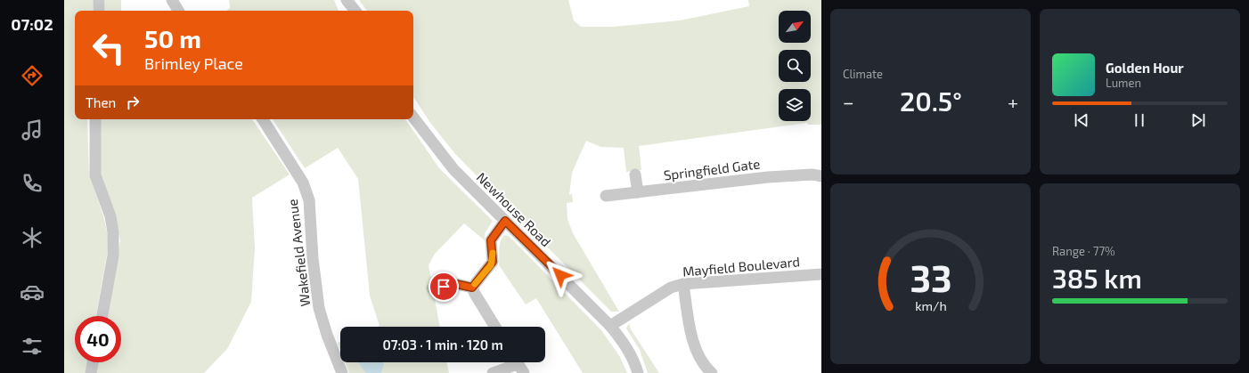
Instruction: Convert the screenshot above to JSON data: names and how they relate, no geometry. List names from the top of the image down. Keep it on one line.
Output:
{"streets":{"street":["Springfield Gate","Newhouse Road","Wakefield Avenue","Mayfield Boulevard"]},"crossings":[["Newhouse Road","Mayfield Boulevard"]],"north":"top right","page":{"tabs":"07:02","tile":["Climate",["Range · 77%","385 km"]],"turn":["50 m","Brimley Place"],"song":["Golden Hour","Lumen"],"then":"Then","heat":["−","20.5°","+"],"limit":"40","trip":"07:03 · 1 min · 120 m","gauge":["33","km/h"]}}
